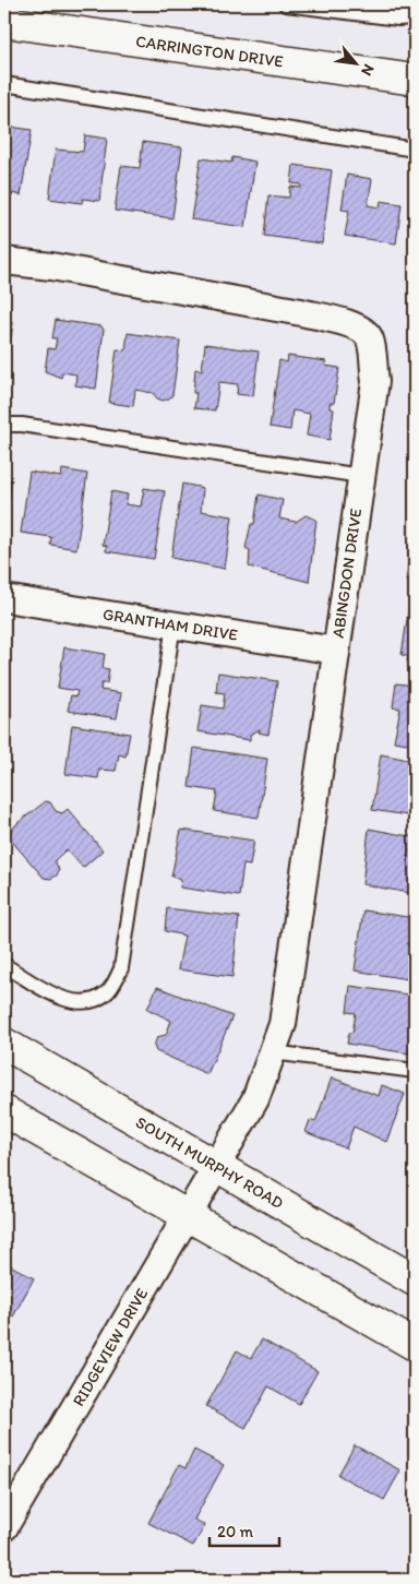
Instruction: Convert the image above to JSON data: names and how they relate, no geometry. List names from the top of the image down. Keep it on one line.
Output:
{"streets":{"main road":["CARRINGTON DRIVE","SOUTH MURPHY ROAD"],"street":["ABINGDON DRIVE","GRANTHAM DRIVE","RIDGEVIEW DRIVE"]},"crossings":[["ABINGDON DRIVE","GRANTHAM DRIVE"],["ABINGDON DRIVE","SOUTH MURPHY ROAD"],["ABINGDON DRIVE","RIDGEVIEW DRIVE"],["SOUTH MURPHY ROAD","RIDGEVIEW DRIVE"]],"scale_bar":"20 m","north":"bottom right"}
